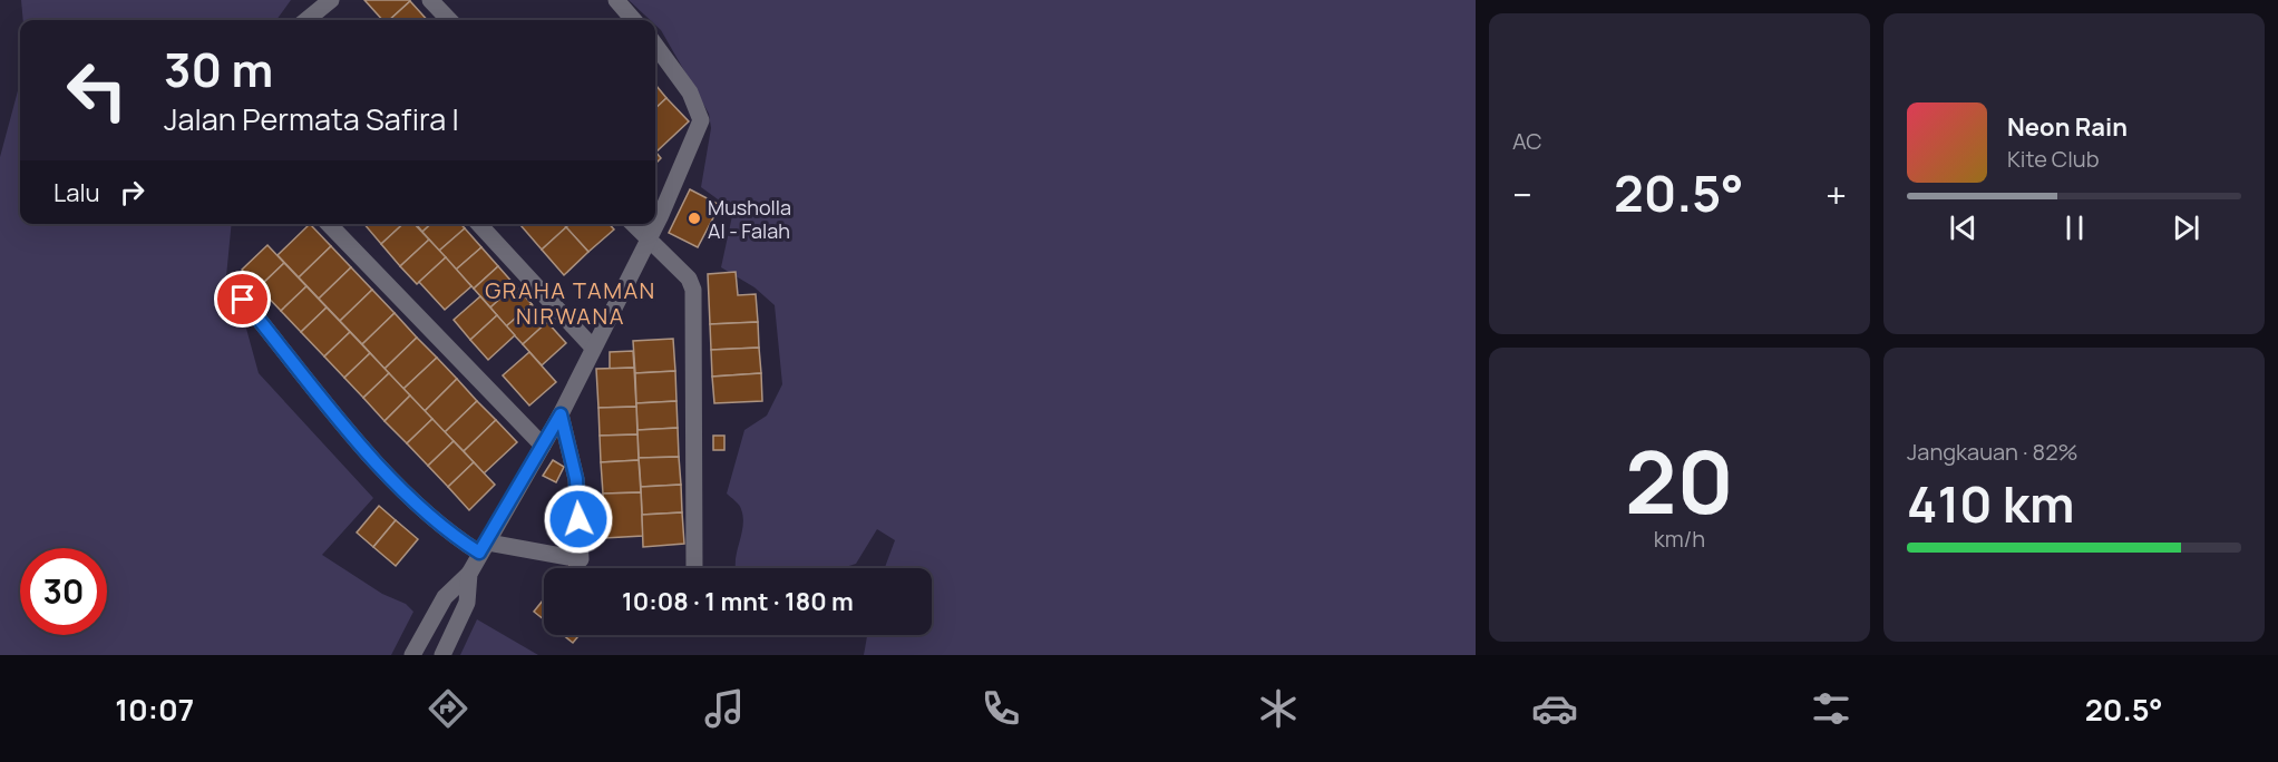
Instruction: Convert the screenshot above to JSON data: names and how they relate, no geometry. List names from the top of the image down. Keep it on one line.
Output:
{"districts":["GRAHA TAMAN NIRWANA"],"places":["Musholla Al - Falah"],"page":{"tile":["AC",["20","km/h"],["Jangkauan · 82%","410 km"]],"turn":["30 m","Jalan Permata Safira I"],"song":["Neon Rain","Kite Club"],"then":"Lalu","heat":["−","20.5°","+"],"limit":"30","trip":"10:08 · 1 mnt · 180 m","tabs":["10:07","20.5°"]}}
